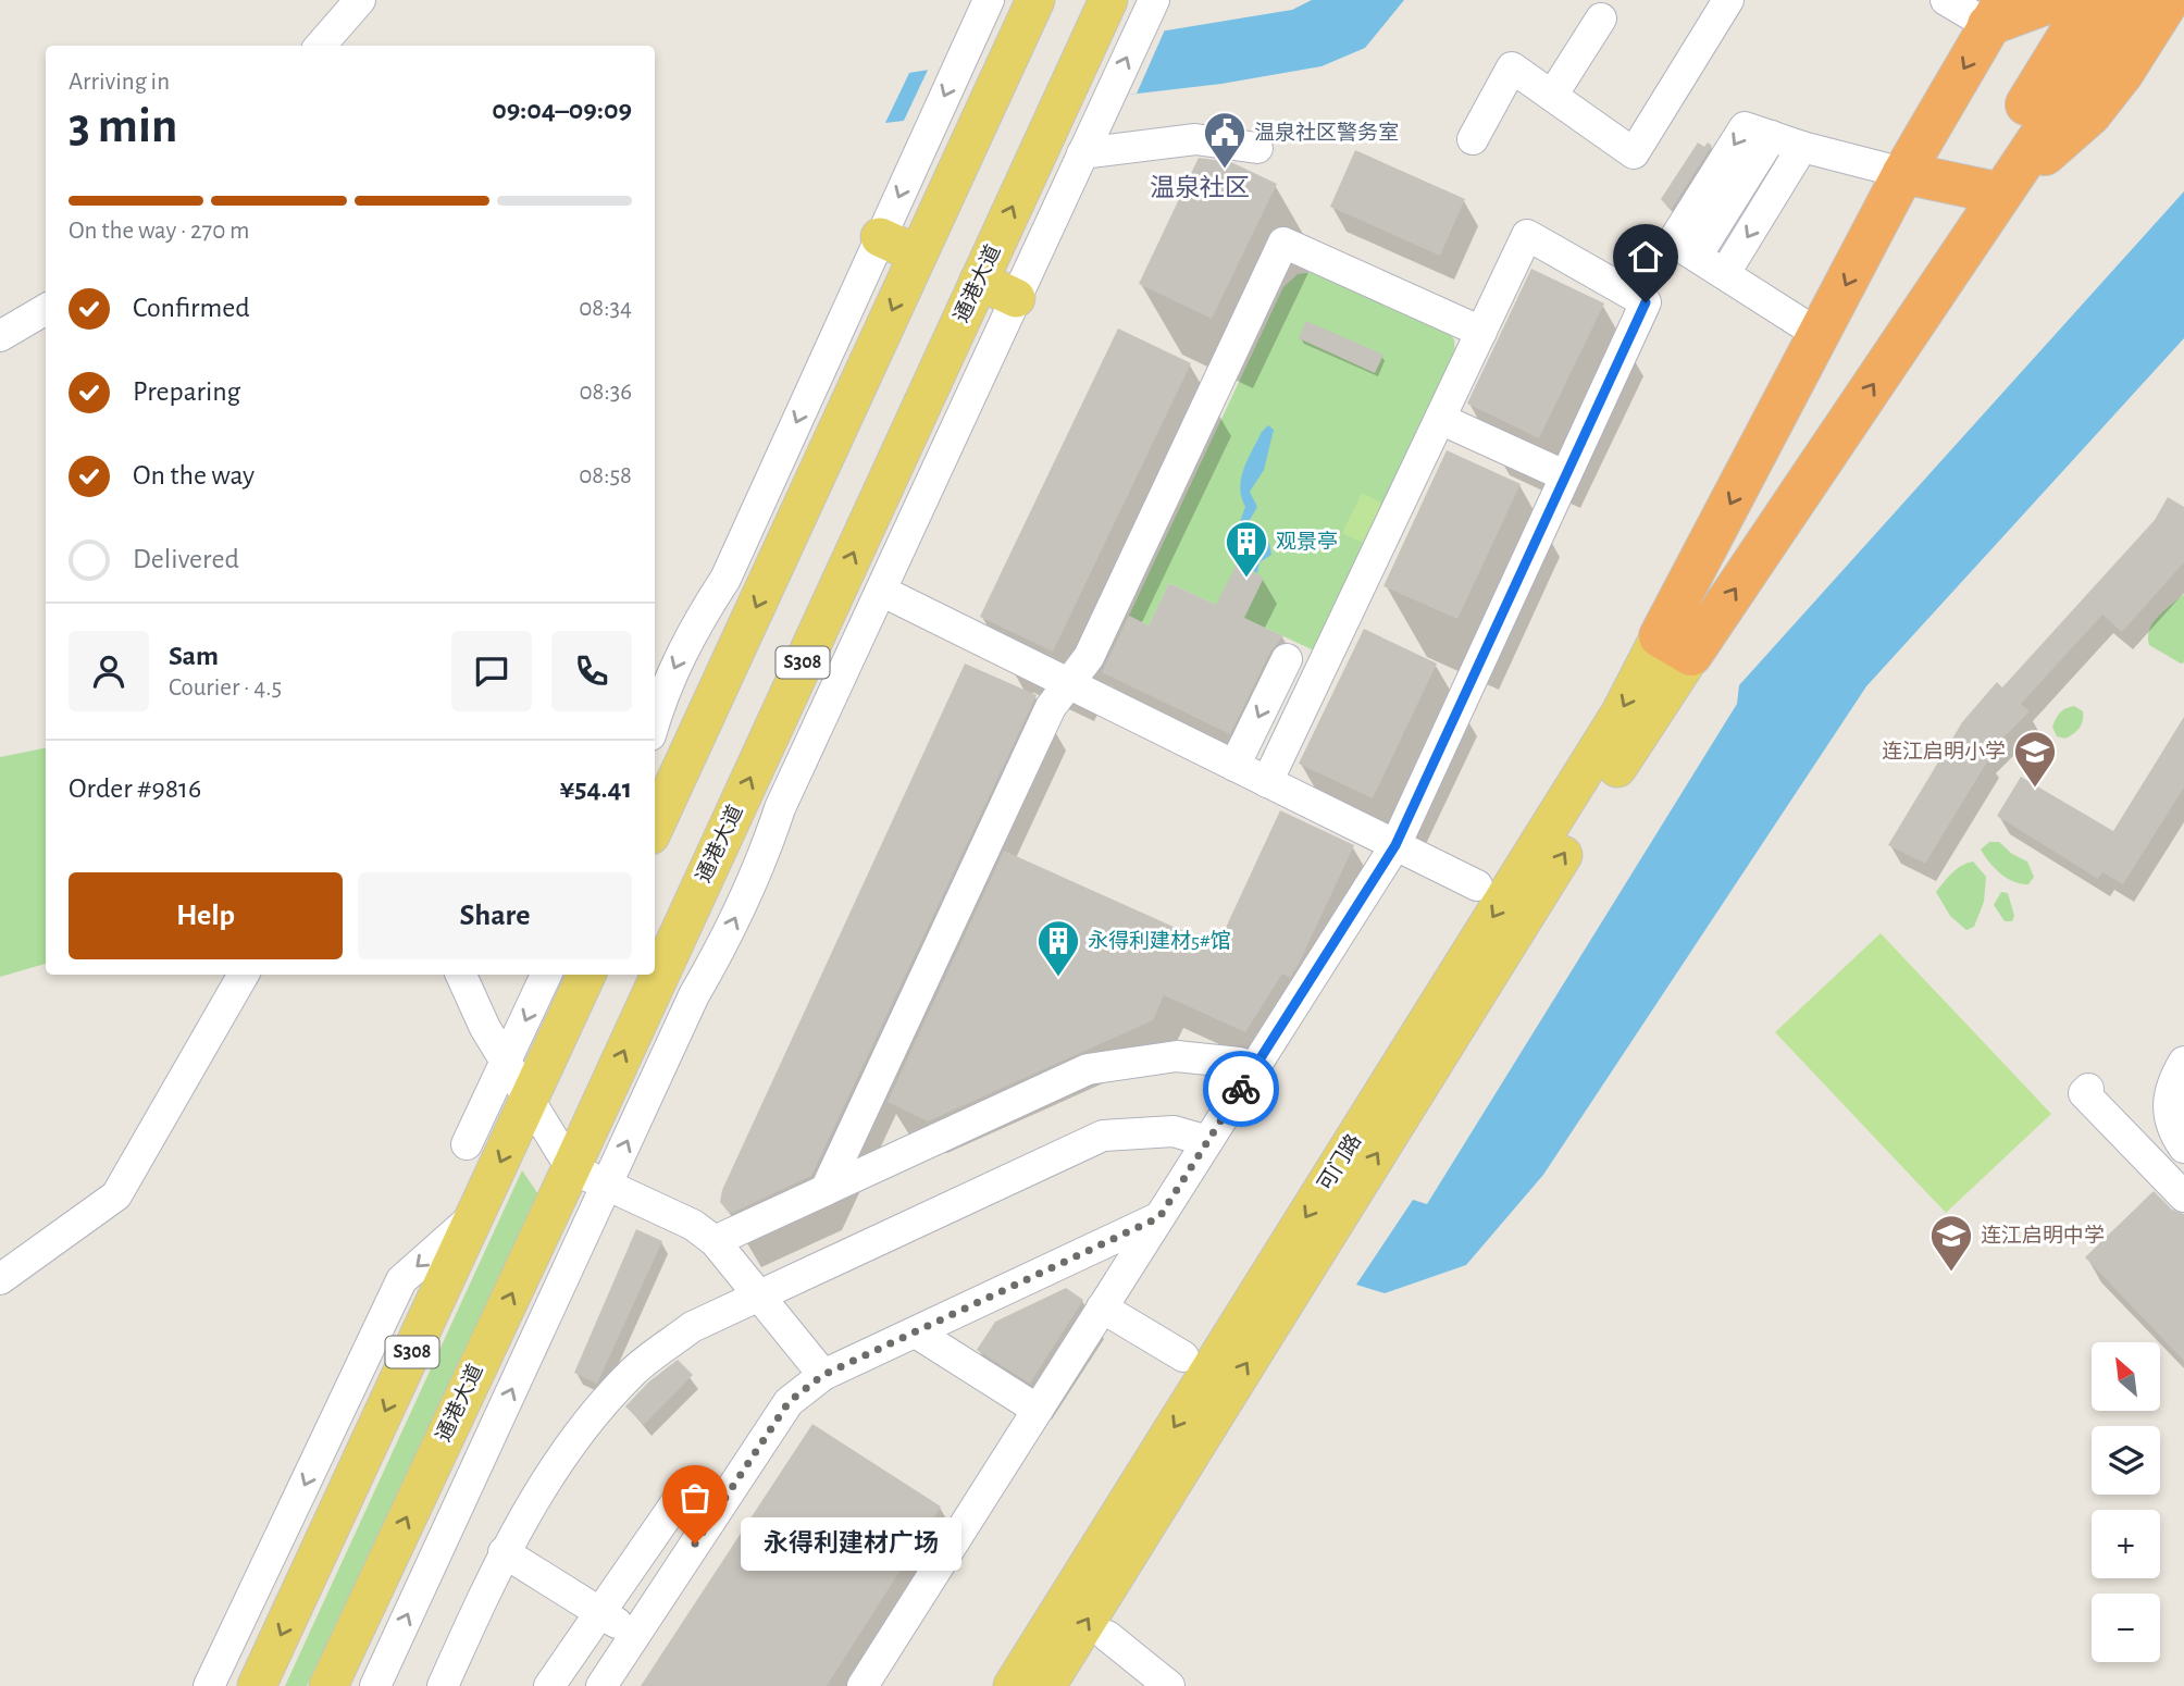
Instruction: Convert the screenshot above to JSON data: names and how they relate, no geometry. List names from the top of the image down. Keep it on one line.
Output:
{"streets":{"main road":["通港大道","S308","可门路"]},"districts":["温泉社区"],"places":{"public building":["温泉社区警务室"],"building":["观景亭","永得利建材5#馆"],"school or university":["连江启明小学","连江启明中学"],"other":["永得利建材广场"]},"north":"top left","page":{"heading":["3 min","Arriving in","09:04–09:09"],"panel":["Sam","Courier · 4.5","Order #9816","¥54.41"],"bar":"On the way · 270 m","list":[["Confirmed","08:34"],["Preparing","08:36"],["On the way","08:58"],"Delivered"],"buttons":["Help","Share"],"map_buttons":["+","−"],"bubble":"永得利建材广场"}}
